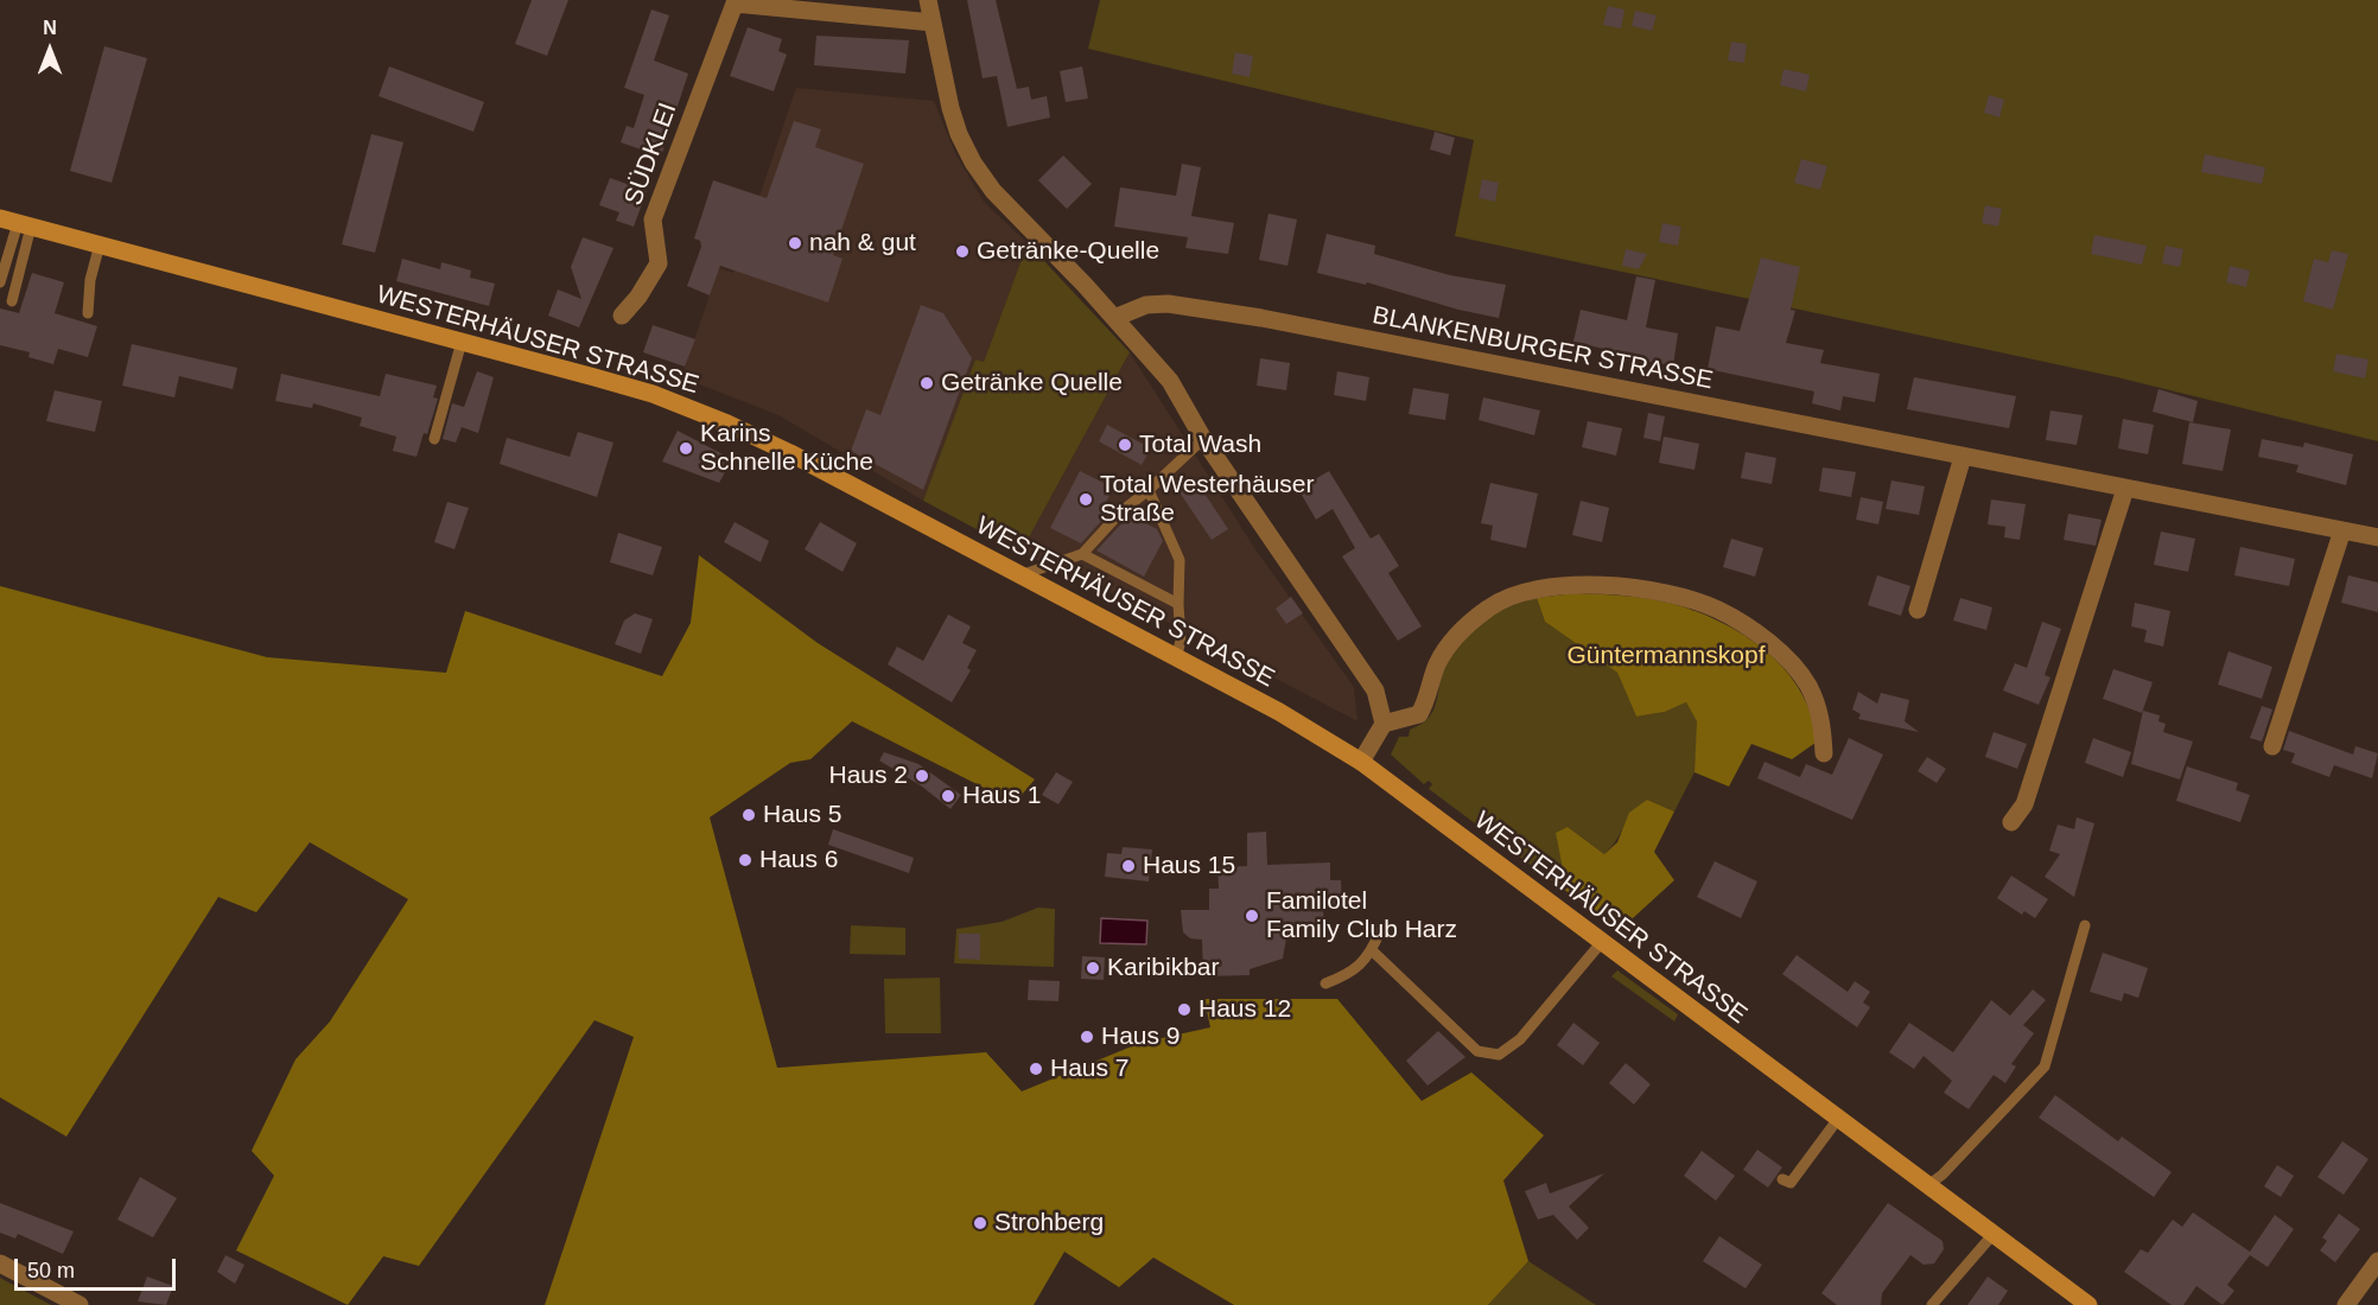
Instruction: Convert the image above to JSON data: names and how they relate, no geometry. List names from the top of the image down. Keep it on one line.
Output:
{"streets":{"main road":["WESTERHÄUSER STRASSE"],"street":["SÜDKLEI","BLANKENBURGER STRASSE"]},"parks":["Güntermannskopf"],"places":["nah & gut","Getränke-Quelle","Getränke Quelle","Total Wash","Karins Schnelle Küche","Total Westerhäuser Straße","Haus 2","Haus 1","Haus 5","Haus 6","Haus 15","Familotel Family Club Harz","Karibikbar","Haus 12","Haus 9","Haus 7","Strohberg"],"scale_bar":"50 m","north":"top"}
